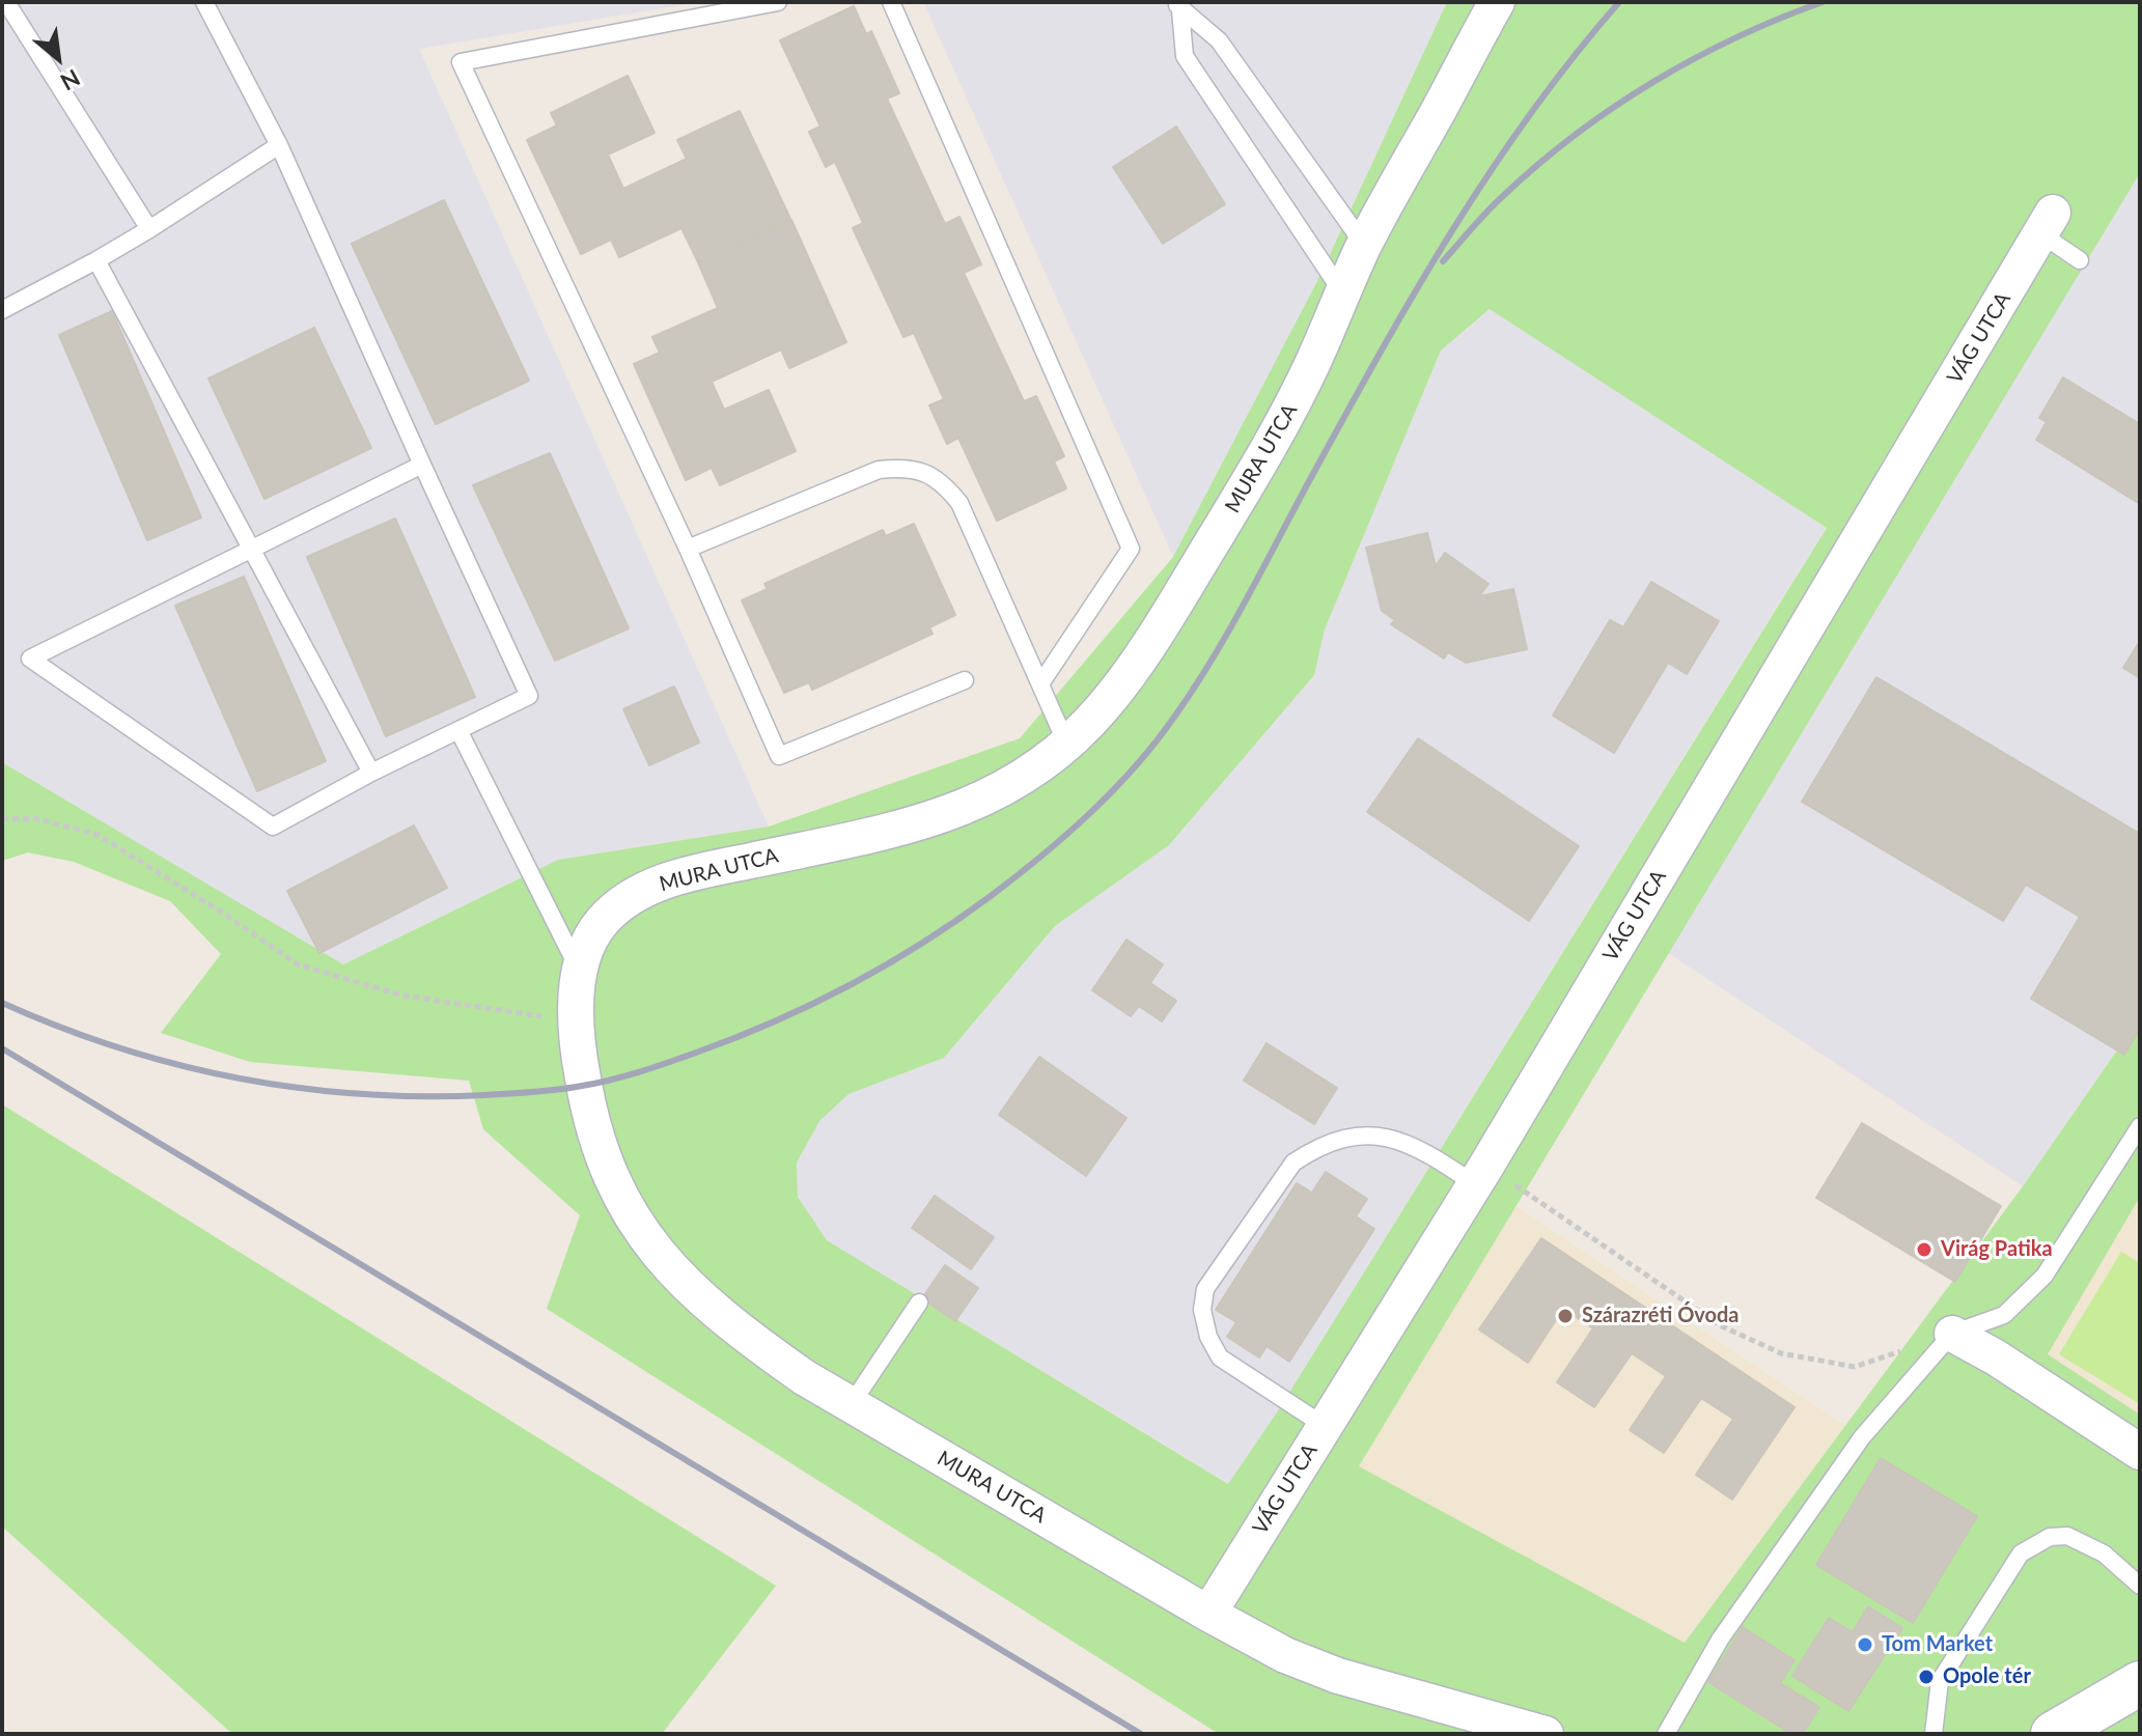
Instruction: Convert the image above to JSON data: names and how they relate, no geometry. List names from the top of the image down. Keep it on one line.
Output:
{"streets":{"street":["VÁG UTCA","MURA UTCA"]},"crossings":[["VÁG UTCA","MURA UTCA"]],"places":["Virág Patika","Szárazréti Óvoda","Tom Market","Opole tér"],"north":"bottom right"}
